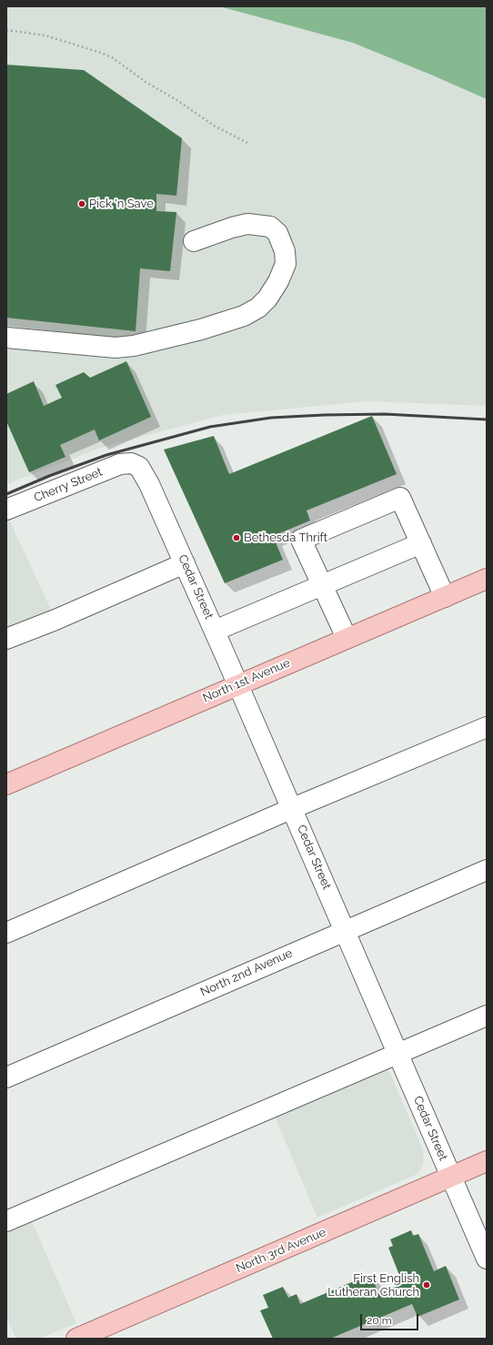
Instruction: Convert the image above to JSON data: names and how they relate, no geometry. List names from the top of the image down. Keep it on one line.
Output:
{"streets":{"main road":["North 1st Avenue","North 3rd Avenue"],"street":["Cherry Street","Cedar Street","North 2nd Avenue"]},"crossings":[["Cherry Street","Cedar Street"],["Cedar Street","North 1st Avenue"],["Cedar Street","North 2nd Avenue"],["Cedar Street","North 3rd Avenue"]],"places":["Pick 'n Save","Bethesda Thrift","First English Lutheran Church"],"scale_bar":"20 m"}
